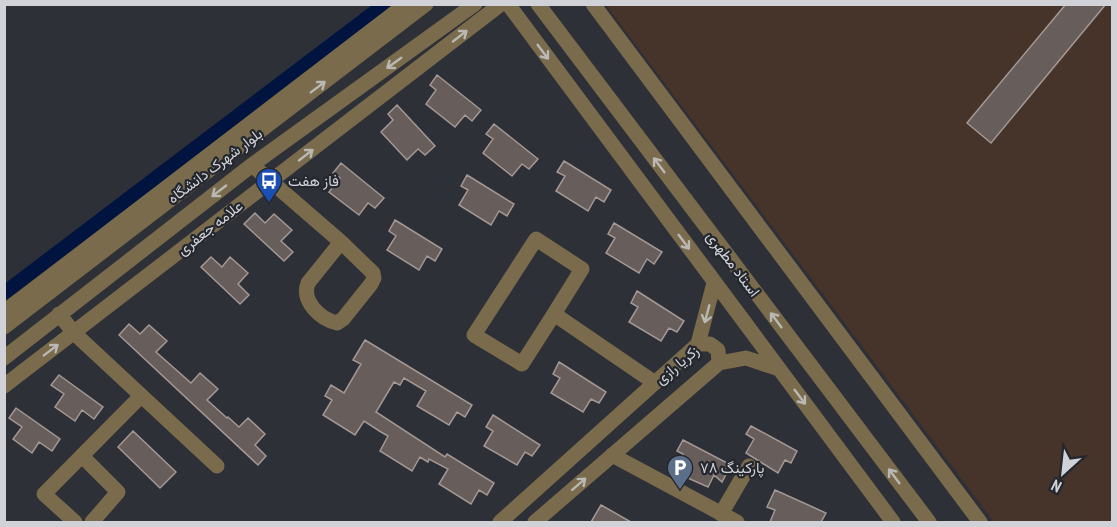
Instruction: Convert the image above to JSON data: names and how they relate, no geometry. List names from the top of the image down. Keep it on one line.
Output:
{"streets":{"street":["بلوار شهرک دانشگاه","علامه جعفری","استاد مطهری","زکریا رازی"]},"places":{"bus stop":["فاز هفت"],"parking":["پارکینگ ۷۸"]},"north":"bottom left"}
